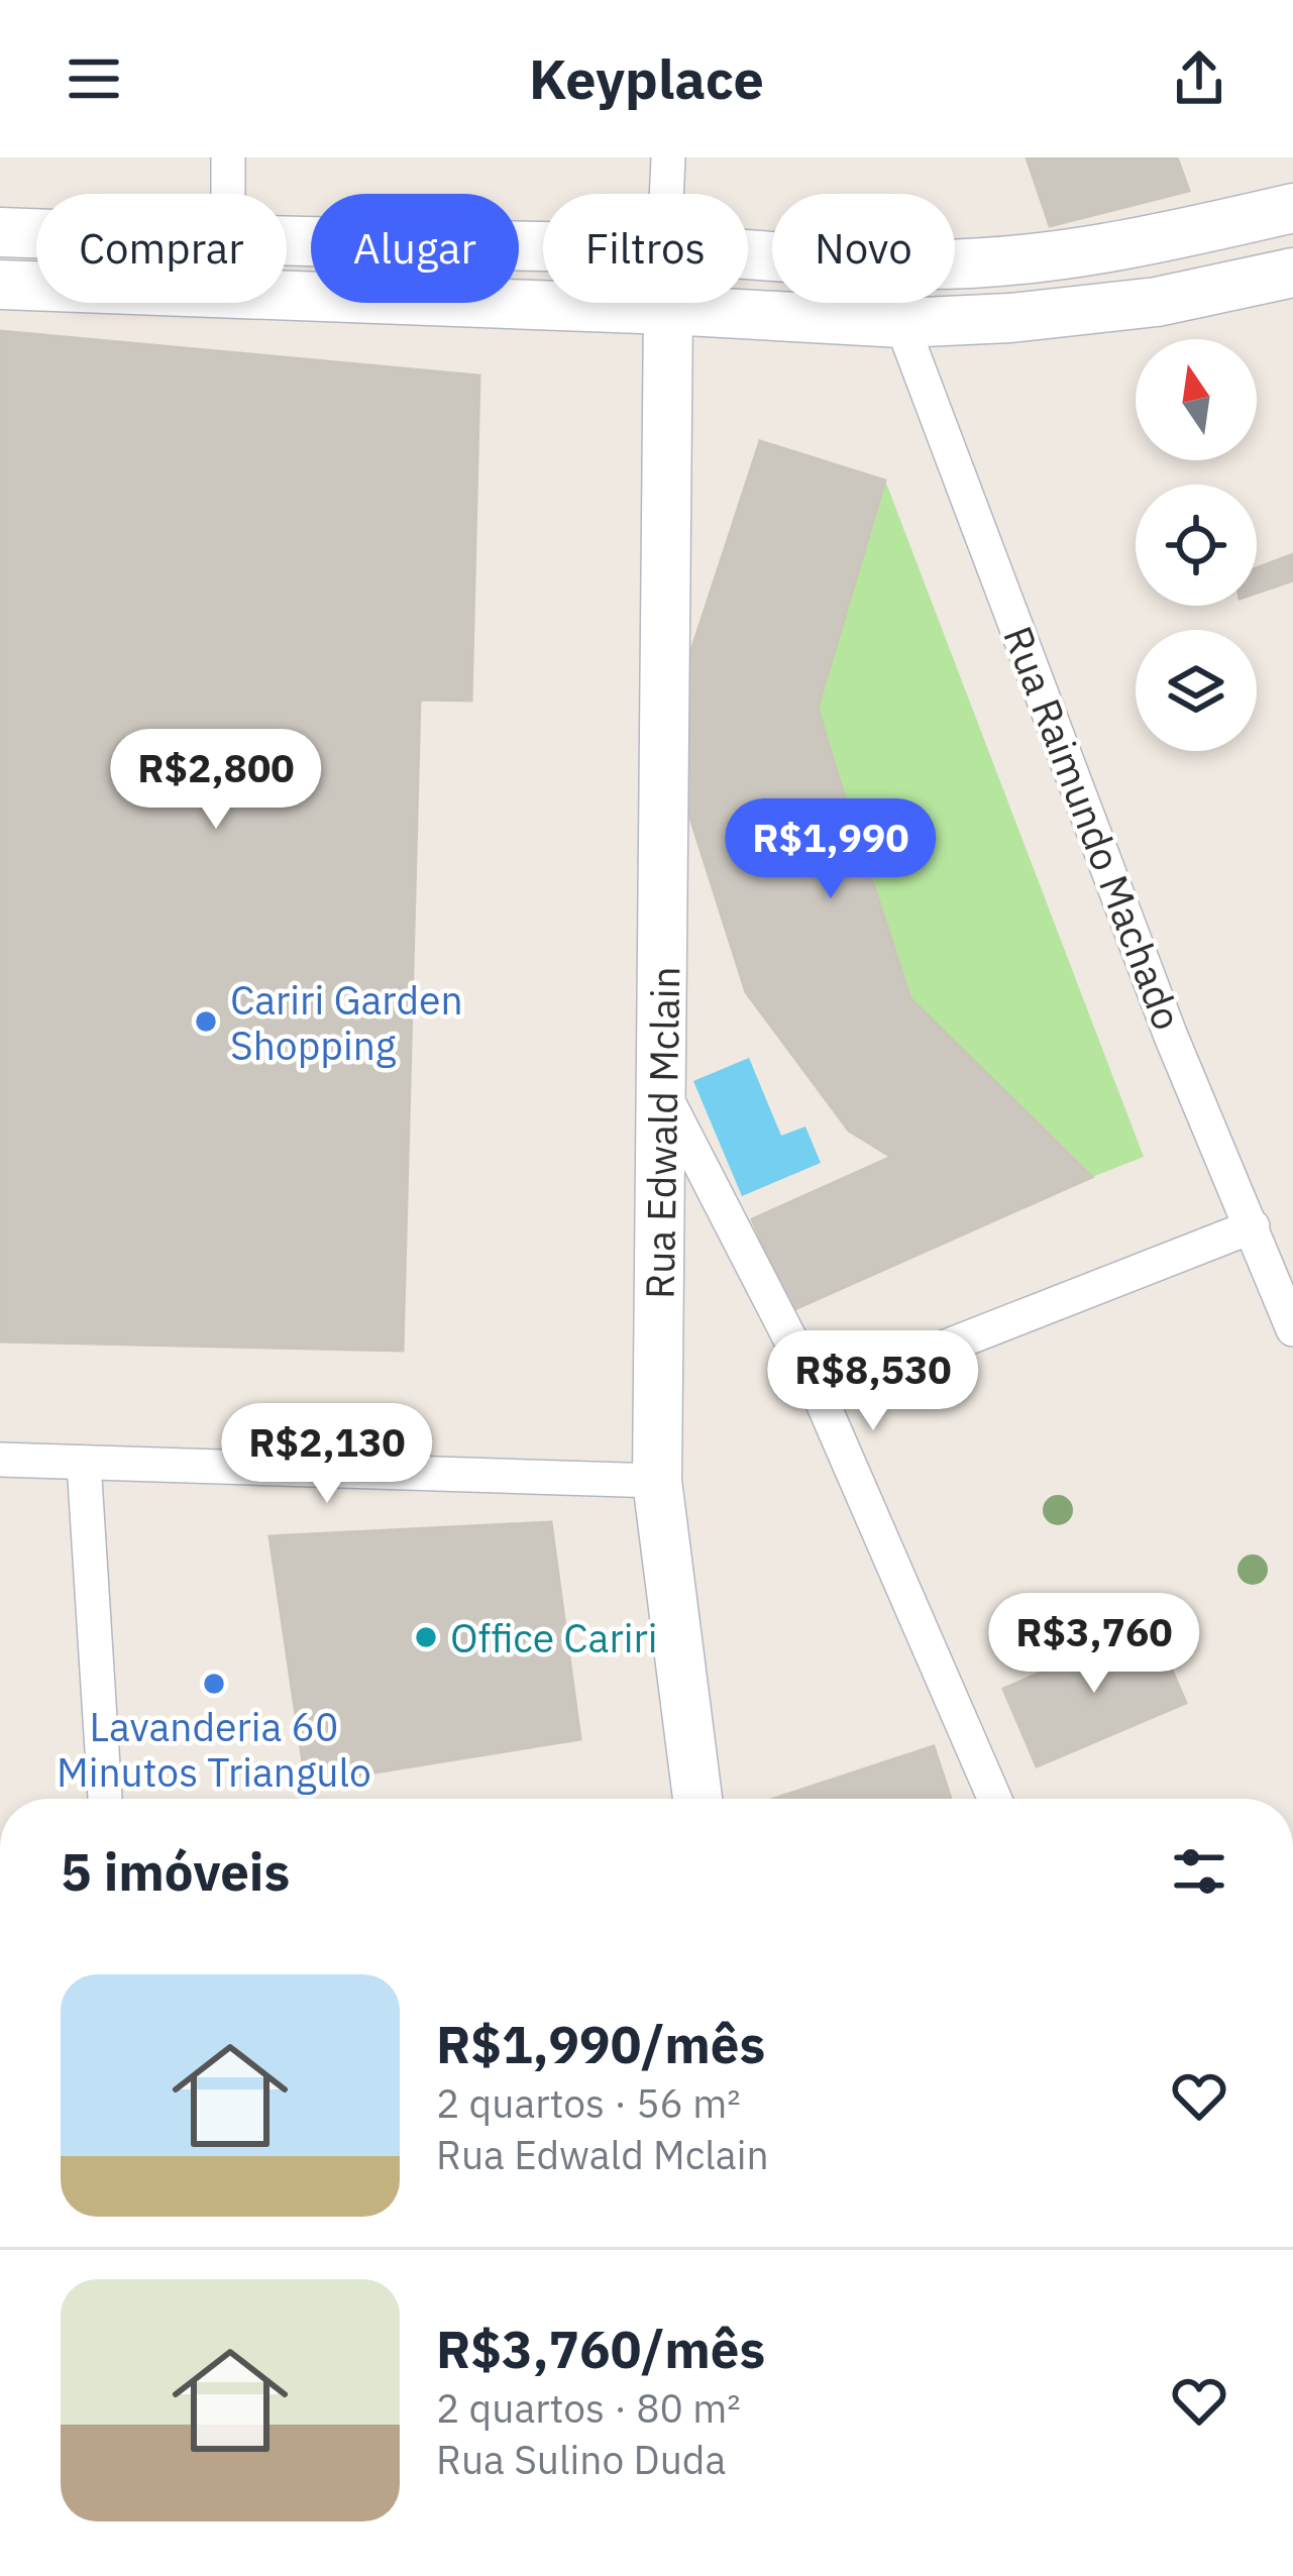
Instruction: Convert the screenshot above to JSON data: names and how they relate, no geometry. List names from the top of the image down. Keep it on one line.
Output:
{"streets":{"main road":["Rua Edwald Mclain"],"street":["Rua Raimundo Machado"]},"places":["Cariri Garden Shopping","Office Cariri","Lavanderia 60 Minutos Triangulo"],"north":"top","page":{"header":"Keyplace","chip":["Comprar","Alugar","Filtros","Novo"],"price":["R$2,800","R$1,990","R$8,530","R$2,130","R$3,760"],"heading":"5 imóveis","list":[{"name":"R$1,990/mês","note":"2 quartos · 56 m² · Rua Edwald Mclain"},{"name":"R$3,760/mês","note":"2 quartos · 80 m² · Rua Sulino Duda"}]}}
